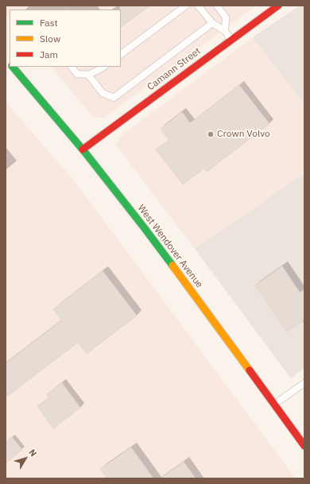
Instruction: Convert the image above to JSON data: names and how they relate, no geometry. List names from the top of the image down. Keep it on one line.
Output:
{"streets":{"main road":["Camann Street","West Wendover Avenue"]},"crossings":[["Camann Street","West Wendover Avenue"]],"places":["Crown Volvo"],"legend":["Fast","Slow","Jam"],"north":"top right"}
